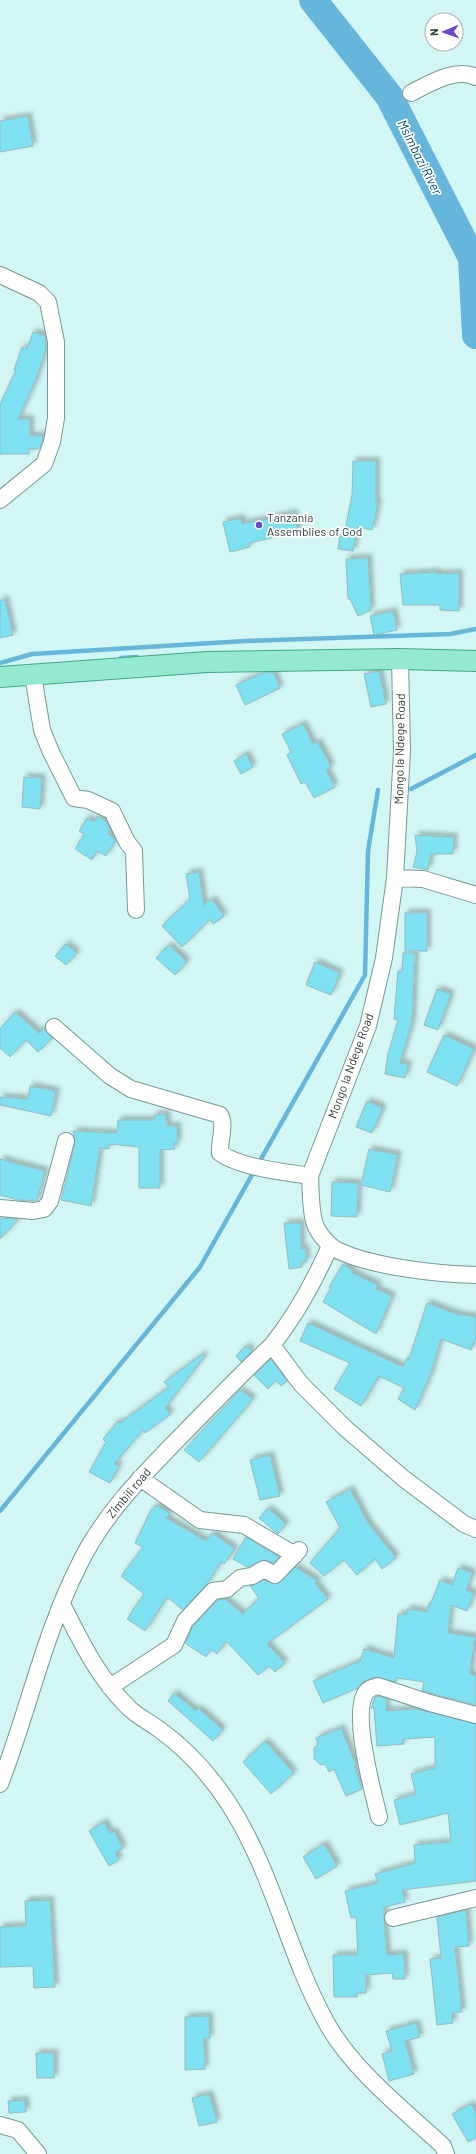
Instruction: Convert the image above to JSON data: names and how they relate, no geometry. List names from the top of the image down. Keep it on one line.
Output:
{"streets":{"street":["Mongo la Ndege Road","Zimbili road"]},"crossings":[["Mongo la Ndege Road","Zimbili road"]],"water":["Msimbazi River"],"places":["Tanzania Assemblies of God"],"north":"left"}
